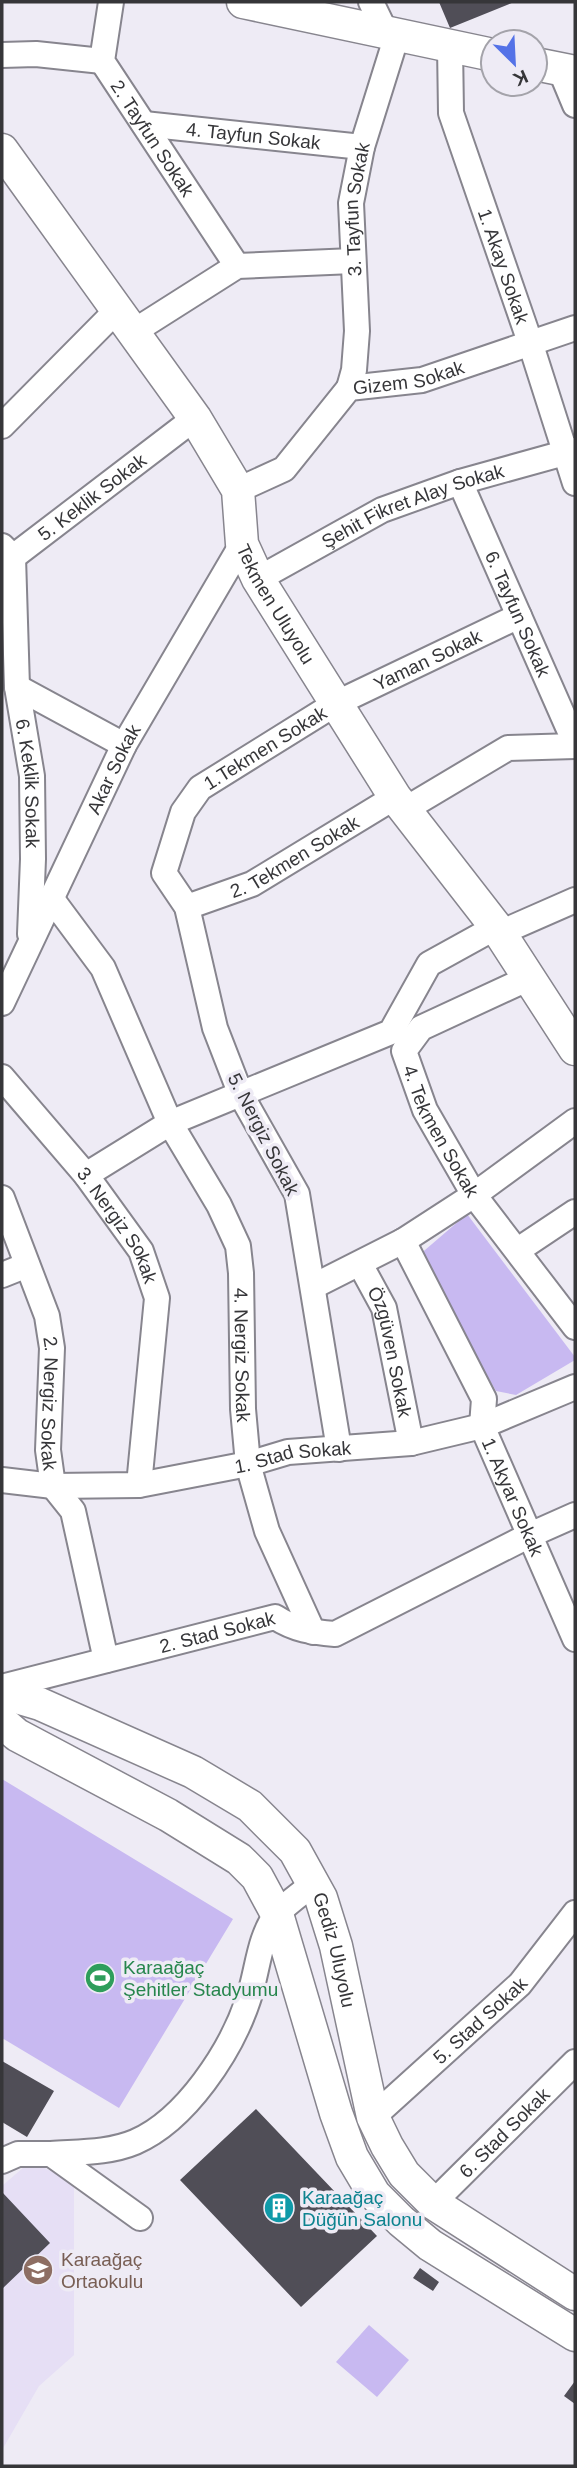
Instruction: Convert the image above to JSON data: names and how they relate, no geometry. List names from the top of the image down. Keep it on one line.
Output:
{"streets":{"street":["4. Tayfun Sokak","2. Tayfun Sokak","3. Tayfun Sokak","1. Akay Sokak","Gizem Sokak","5. Keklik Sokak","Şehit Fikret Alay Sokak","Tekmen Uluyolu","6. Tayfun Sokak","Yaman Sokak","1.Tekmen Sokak","Akar Sokak","6. Keklik Sokak","2. Tekmen Sokak","4. Tekmen Sokak","5. Nergiz Sokak","3. Nergiz Sokak","Özgüven Sokak","4. Nergiz Sokak","2. Nergiz Sokak","1. Stad Sokak","1. Akyar Sokak","2. Stad Sokak","Gediz Uluyolu","5. Stad Sokak","6. Stad Sokak"]},"crossings":[["4. Tayfun Sokak","2. Tayfun Sokak"],["4. Tayfun Sokak","3. Tayfun Sokak"],["3. Tayfun Sokak","Gizem Sokak"],["1. Akay Sokak","Gizem Sokak"],["1. Akay Sokak","Şehit Fikret Alay Sokak"],["Gizem Sokak","Tekmen Uluyolu"],["5. Keklik Sokak","Tekmen Uluyolu"],["5. Keklik Sokak","6. Keklik Sokak"],["Şehit Fikret Alay Sokak","Tekmen Uluyolu"],["Şehit Fikret Alay Sokak","6. Tayfun Sokak"],["Tekmen Uluyolu","Yaman Sokak"],["Tekmen Uluyolu","1.Tekmen Sokak"],["Tekmen Uluyolu","Akar Sokak"],["Tekmen Uluyolu","2. Tekmen Sokak"],["Tekmen Uluyolu","4. Tekmen Sokak"],["6. Tayfun Sokak","Yaman Sokak"],["6. Tayfun Sokak","2. Tekmen Sokak"],["Yaman Sokak","1.Tekmen Sokak"],["1.Tekmen Sokak","2. Tekmen Sokak"],["1.Tekmen Sokak","5. Nergiz Sokak"],["Akar Sokak","6. Keklik Sokak"],["Akar Sokak","4. Nergiz Sokak"],["2. Tekmen Sokak","5. Nergiz Sokak"],["5. Nergiz Sokak","1. Stad Sokak"],["3. Nergiz Sokak","1. Stad Sokak"],["Özgüven Sokak","1. Stad Sokak"],["4. Nergiz Sokak","1. Stad Sokak"],["4. Nergiz Sokak","2. Stad Sokak"],["2. Nergiz Sokak","1. Stad Sokak"],["2. Nergiz Sokak","2. Stad Sokak"],["1. Stad Sokak","1. Akyar Sokak"],["1. Akyar Sokak","2. Stad Sokak"],["Gediz Uluyolu","5. Stad Sokak"],["Gediz Uluyolu","6. Stad Sokak"]],"places":{"sports":["Karaağaç Şehitler Stadyumu"],"building":["Karaağaç Düğün Salonu"],"school or university":["Karaağaç Ortaokulu"]},"north":"bottom right"}
